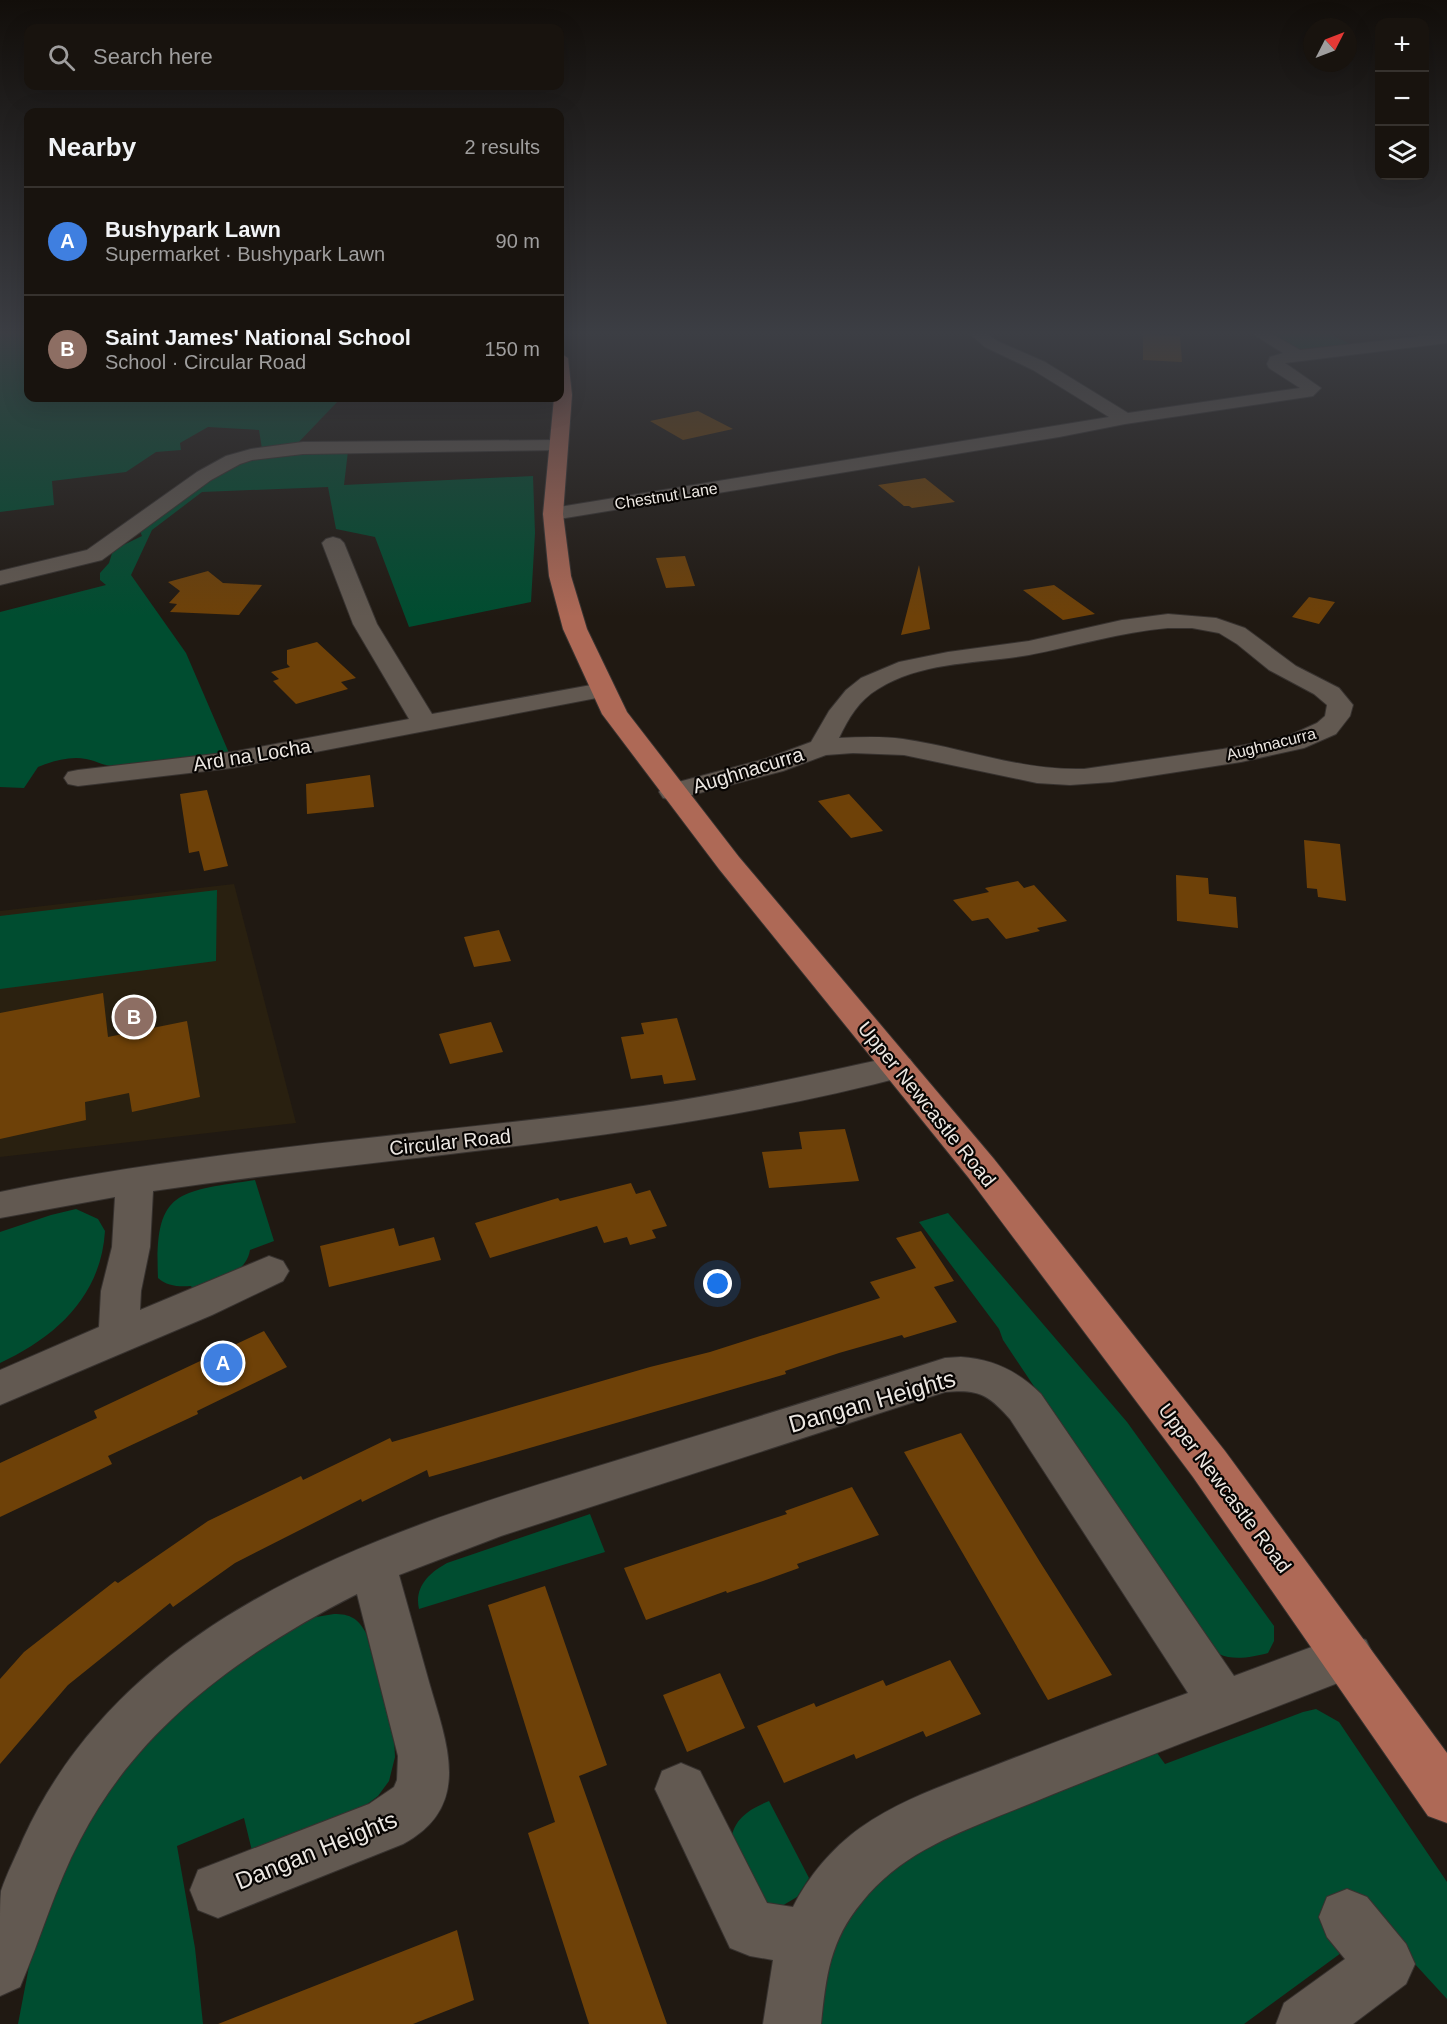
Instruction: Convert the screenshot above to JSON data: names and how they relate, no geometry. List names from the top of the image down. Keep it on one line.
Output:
{"streets":{"main road":["Upper Newcastle Road"],"street":["Chestnut Lane","Aughnacurra","Ard na Locha","Circular Road","Dangan Heights"]},"crossings":[["Chestnut Lane","Upper Newcastle Road"],["Aughnacurra","Upper Newcastle Road"],["Ard na Locha","Upper Newcastle Road"],["Upper Newcastle Road","Circular Road"]],"north":"top right","page":{"map_buttons":["+","−"],"search":"Search here","heading":["Nearby","2 results"],"list":[{"mark":"A","name":"Bushypark Lawn","note":"Supermarket · Bushypark Lawn","value":"90 m"},{"mark":"B","name":"Saint James' National School","note":"School · Circular Road","value":"150 m"}],"pins":["B","A"]}}
